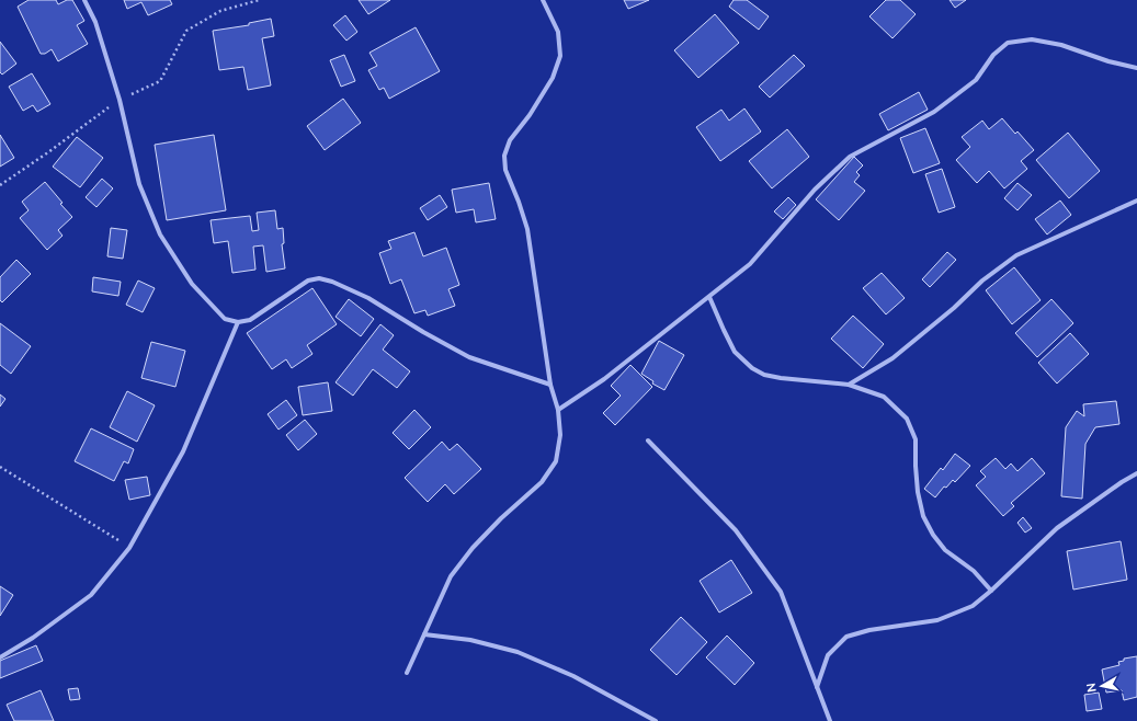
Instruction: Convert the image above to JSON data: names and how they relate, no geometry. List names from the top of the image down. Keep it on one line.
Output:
{"north":"left"}
